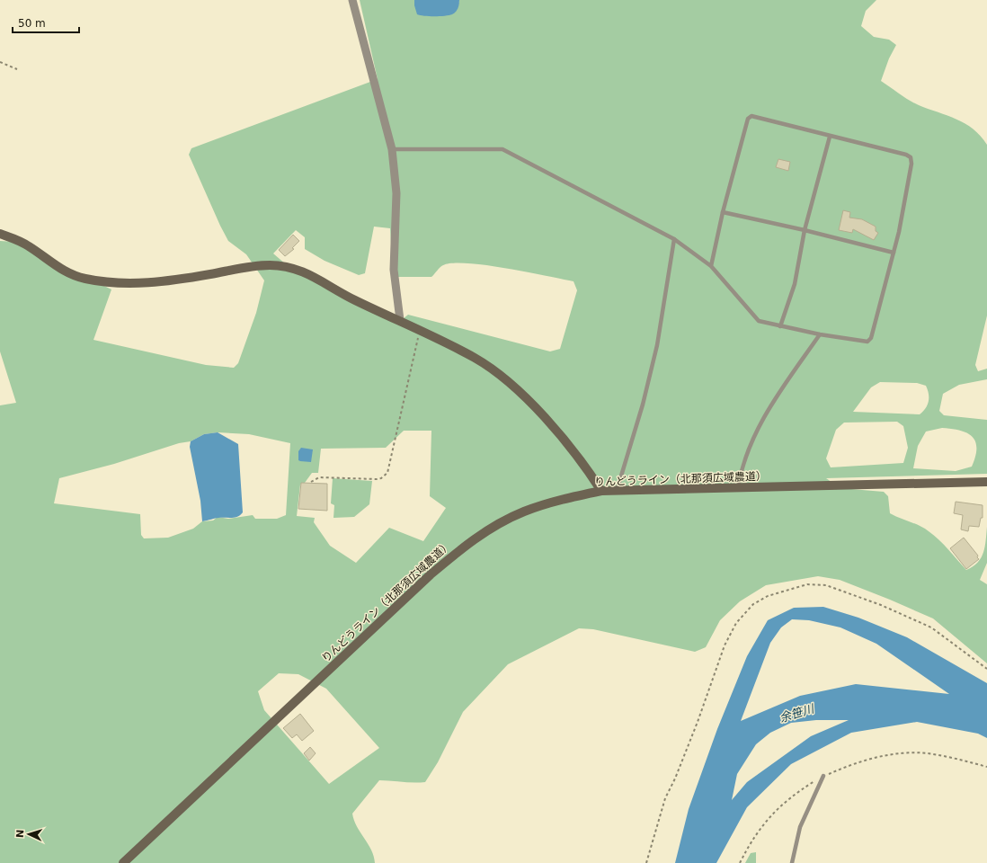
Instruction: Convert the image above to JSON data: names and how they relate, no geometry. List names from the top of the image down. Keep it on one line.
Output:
{"streets":{"street":["りんどうライン（北那須広域農道）"]},"water":["余笹川"],"scale_bar":"50 m","north":"left"}
